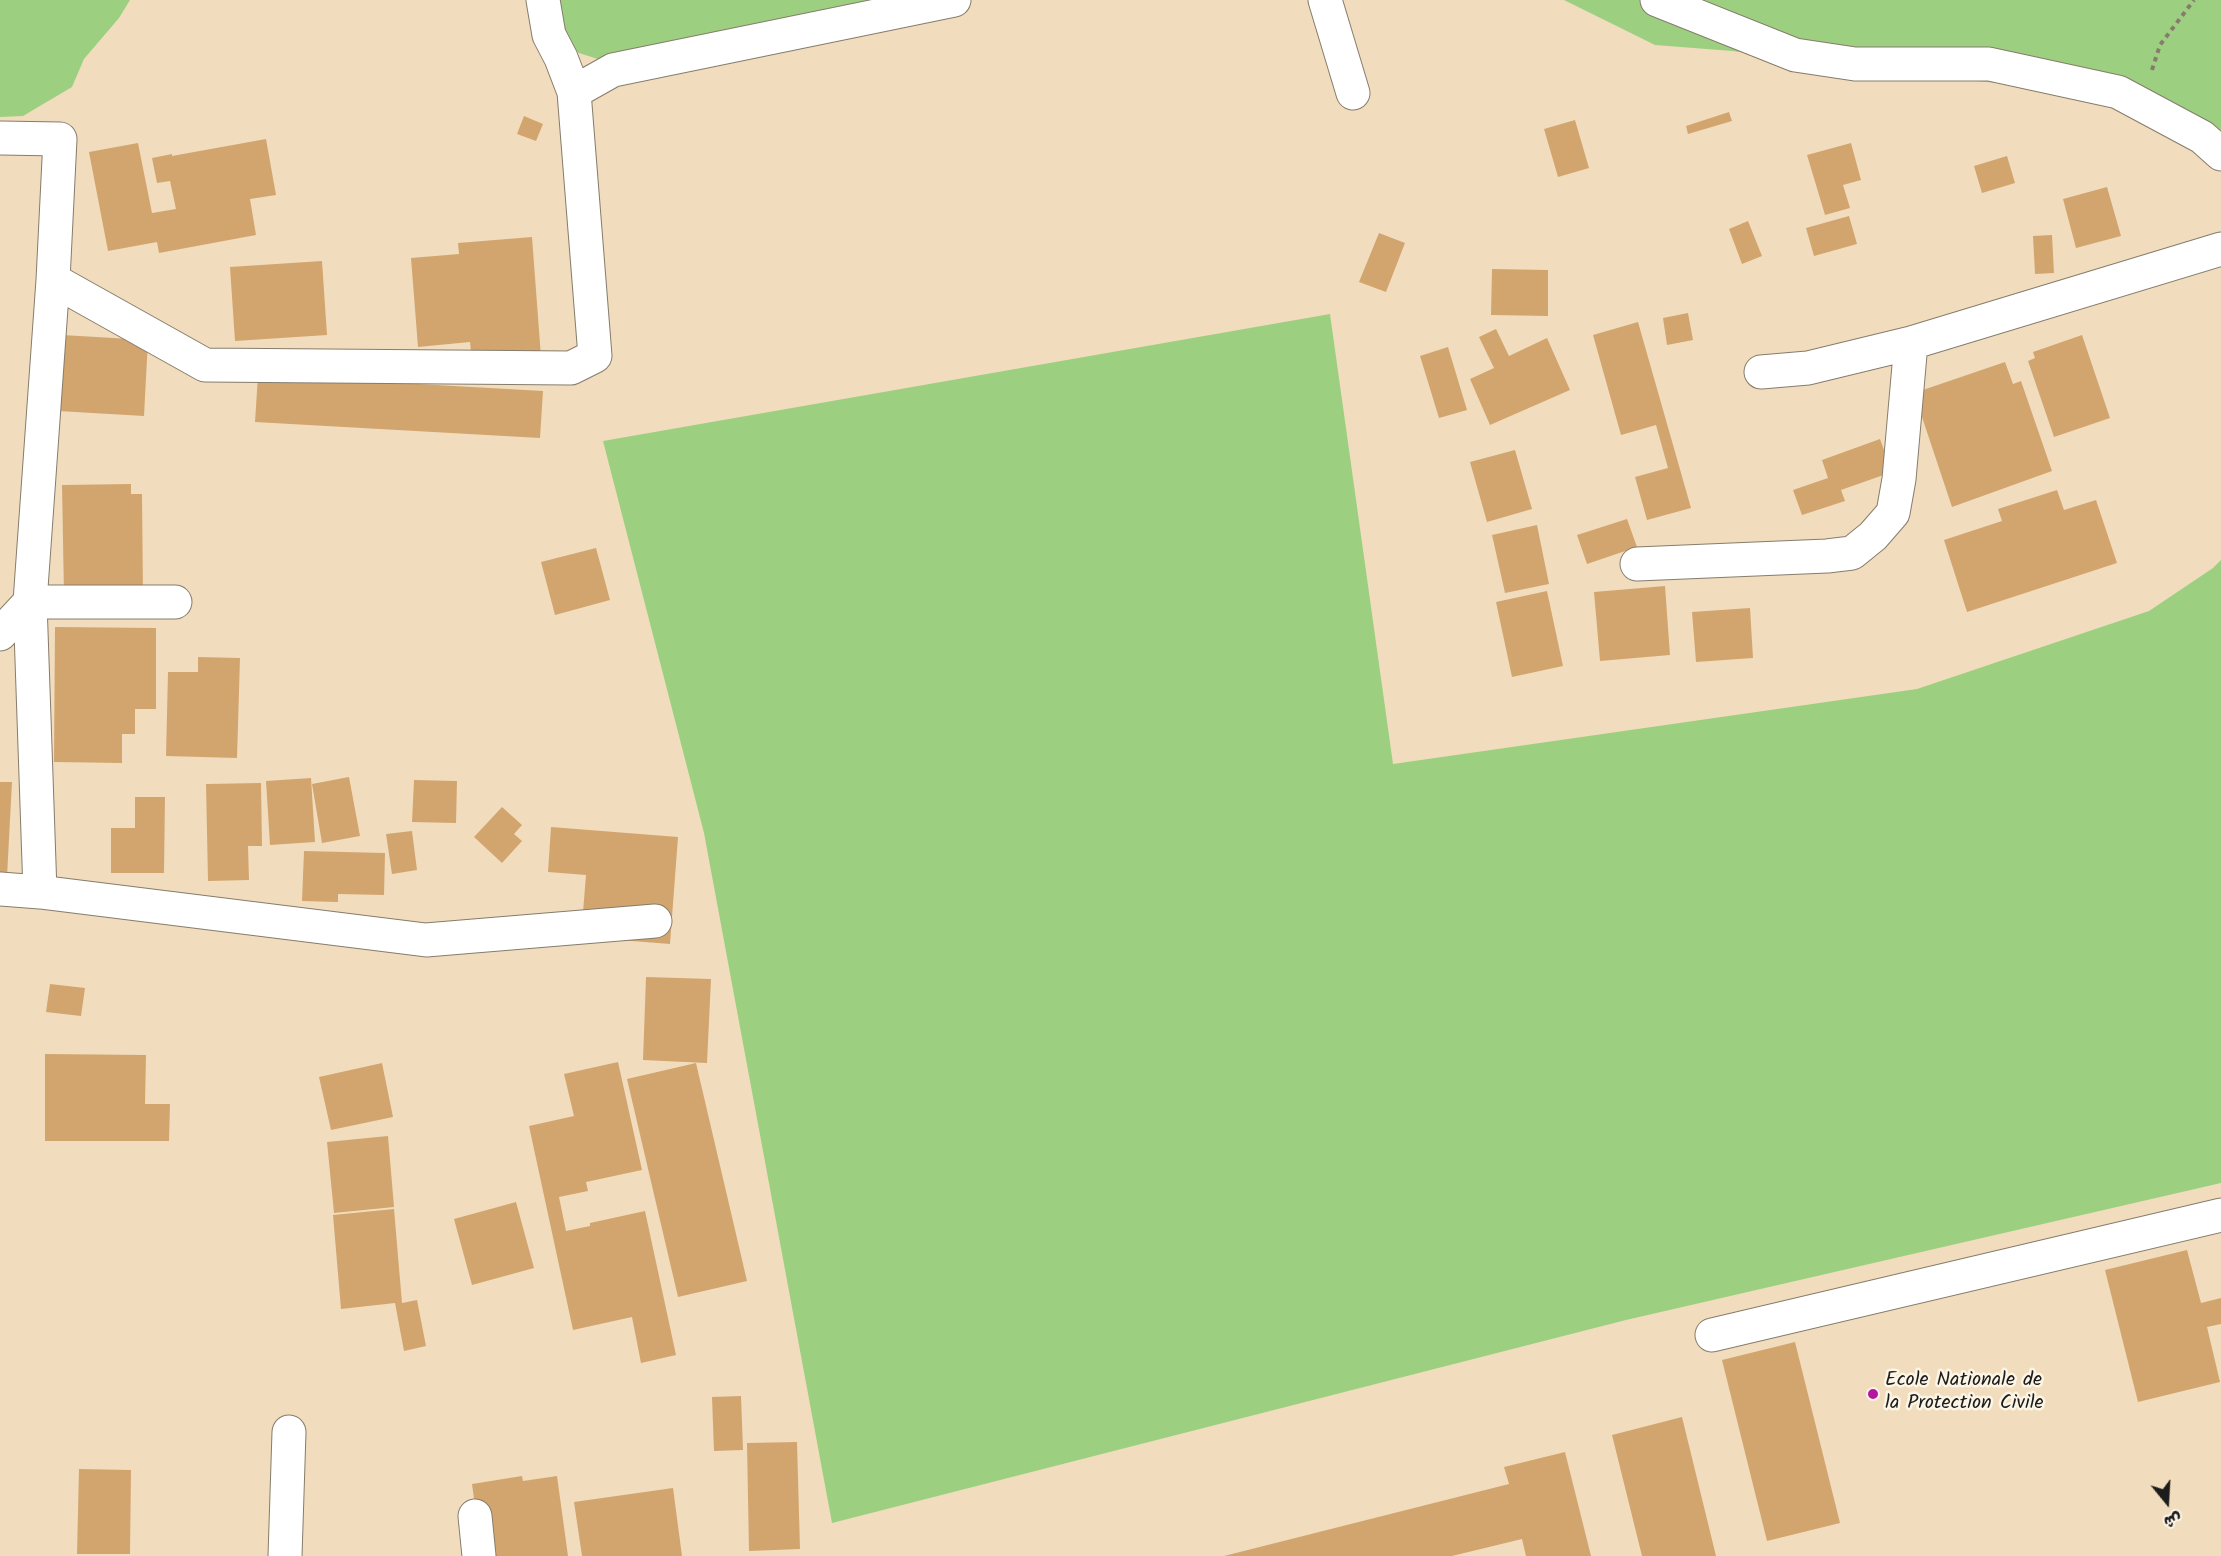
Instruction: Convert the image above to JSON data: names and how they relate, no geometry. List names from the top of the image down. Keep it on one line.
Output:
{"places":["Ecole Nationale de la Protection Civile"],"north":"bottom"}
